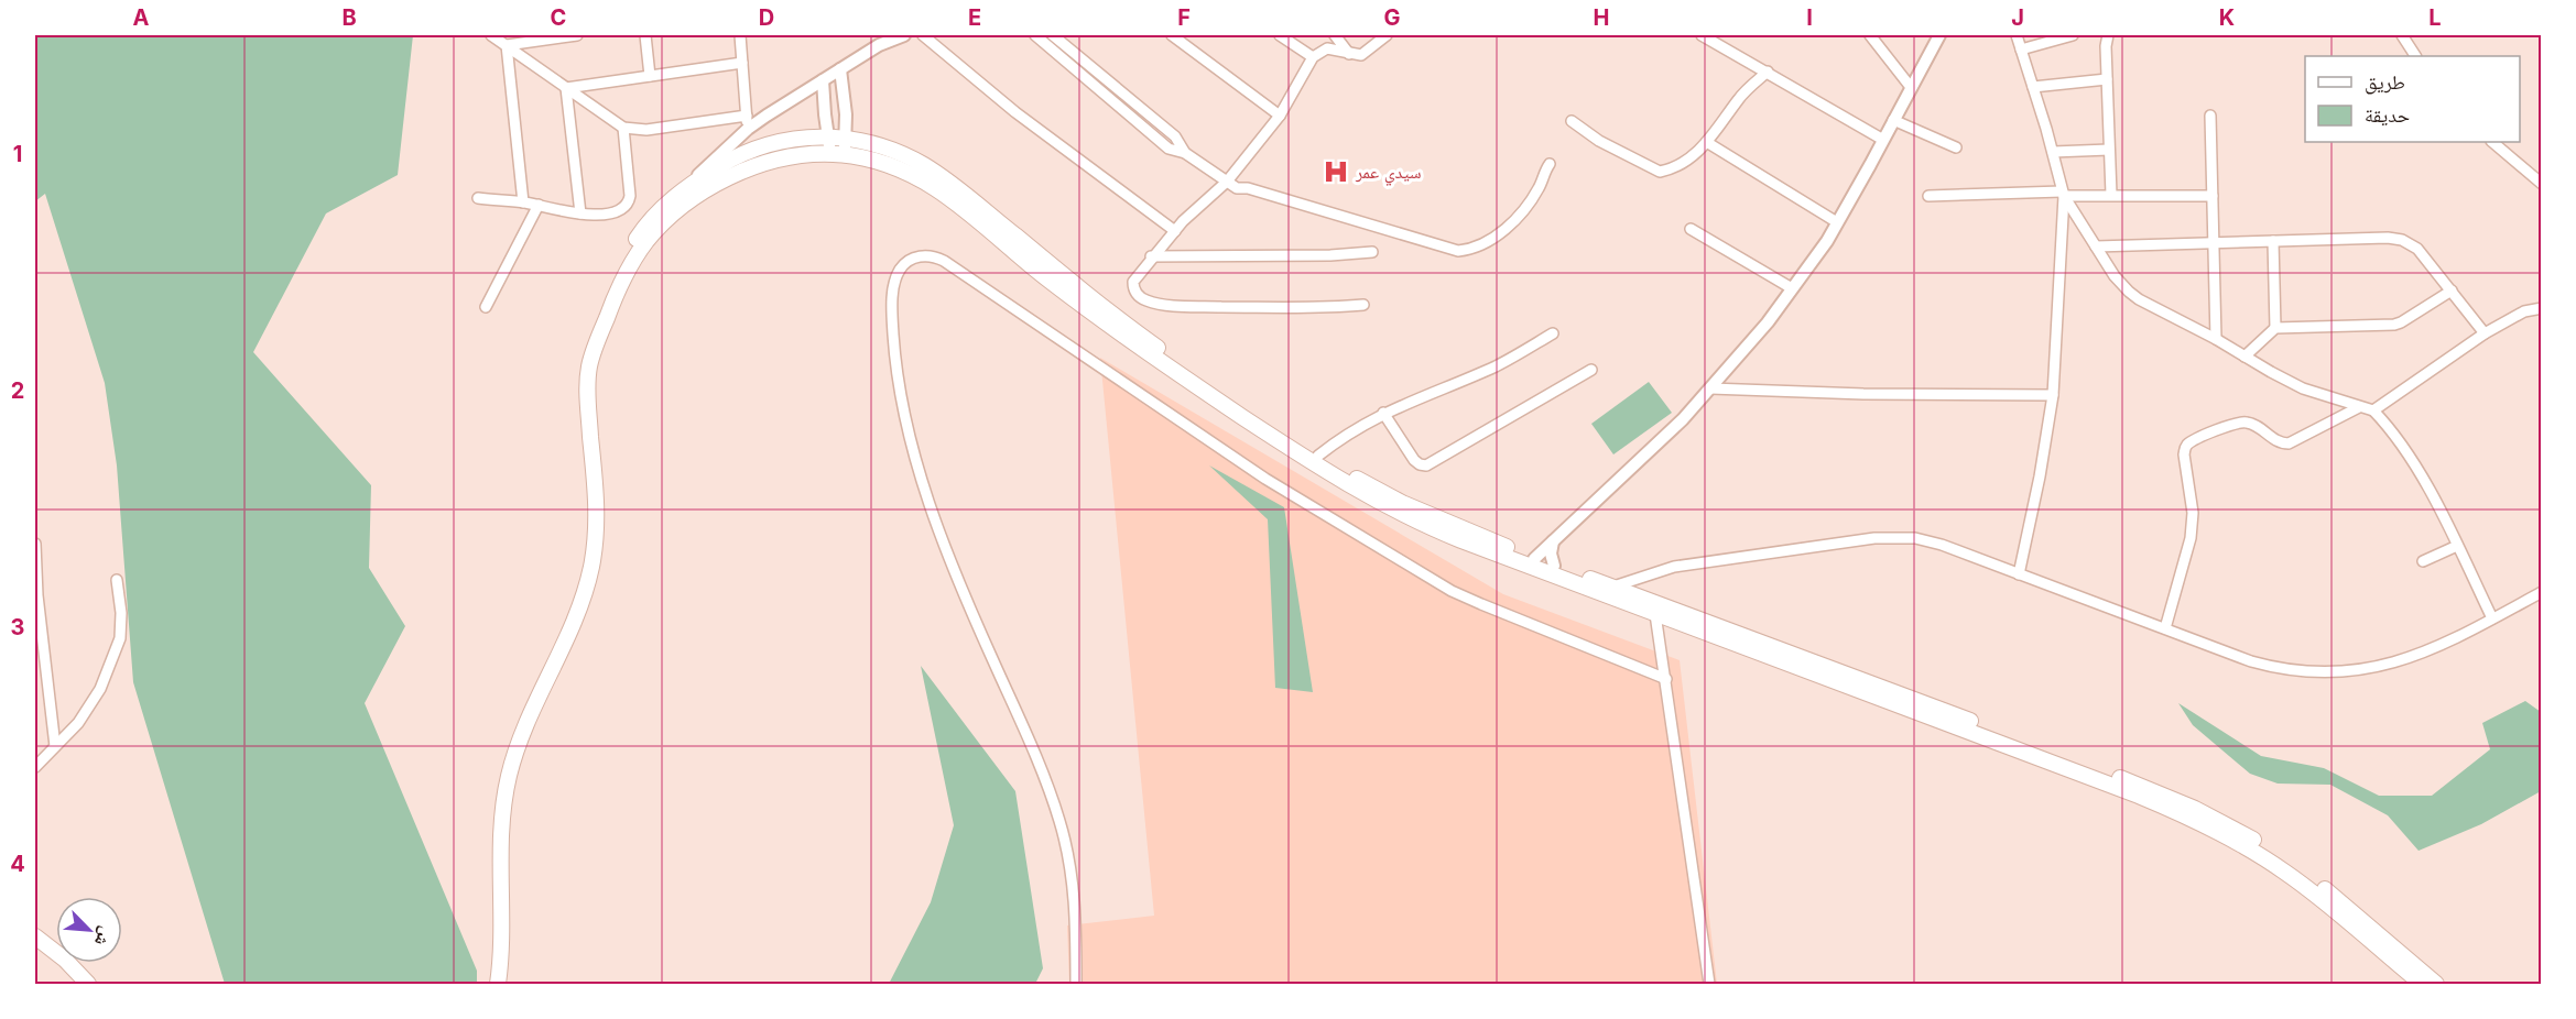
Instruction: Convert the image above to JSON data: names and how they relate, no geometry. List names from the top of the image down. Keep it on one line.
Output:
{"places":{"hospital":["سيدي عمر"]},"legend":["طريق","حديقة"],"north":"bottom right","grid":{"columns":["A","B","C","D","E","F","G","H","I","J","K","L"],"rows":["1","2","3","4"]}}
